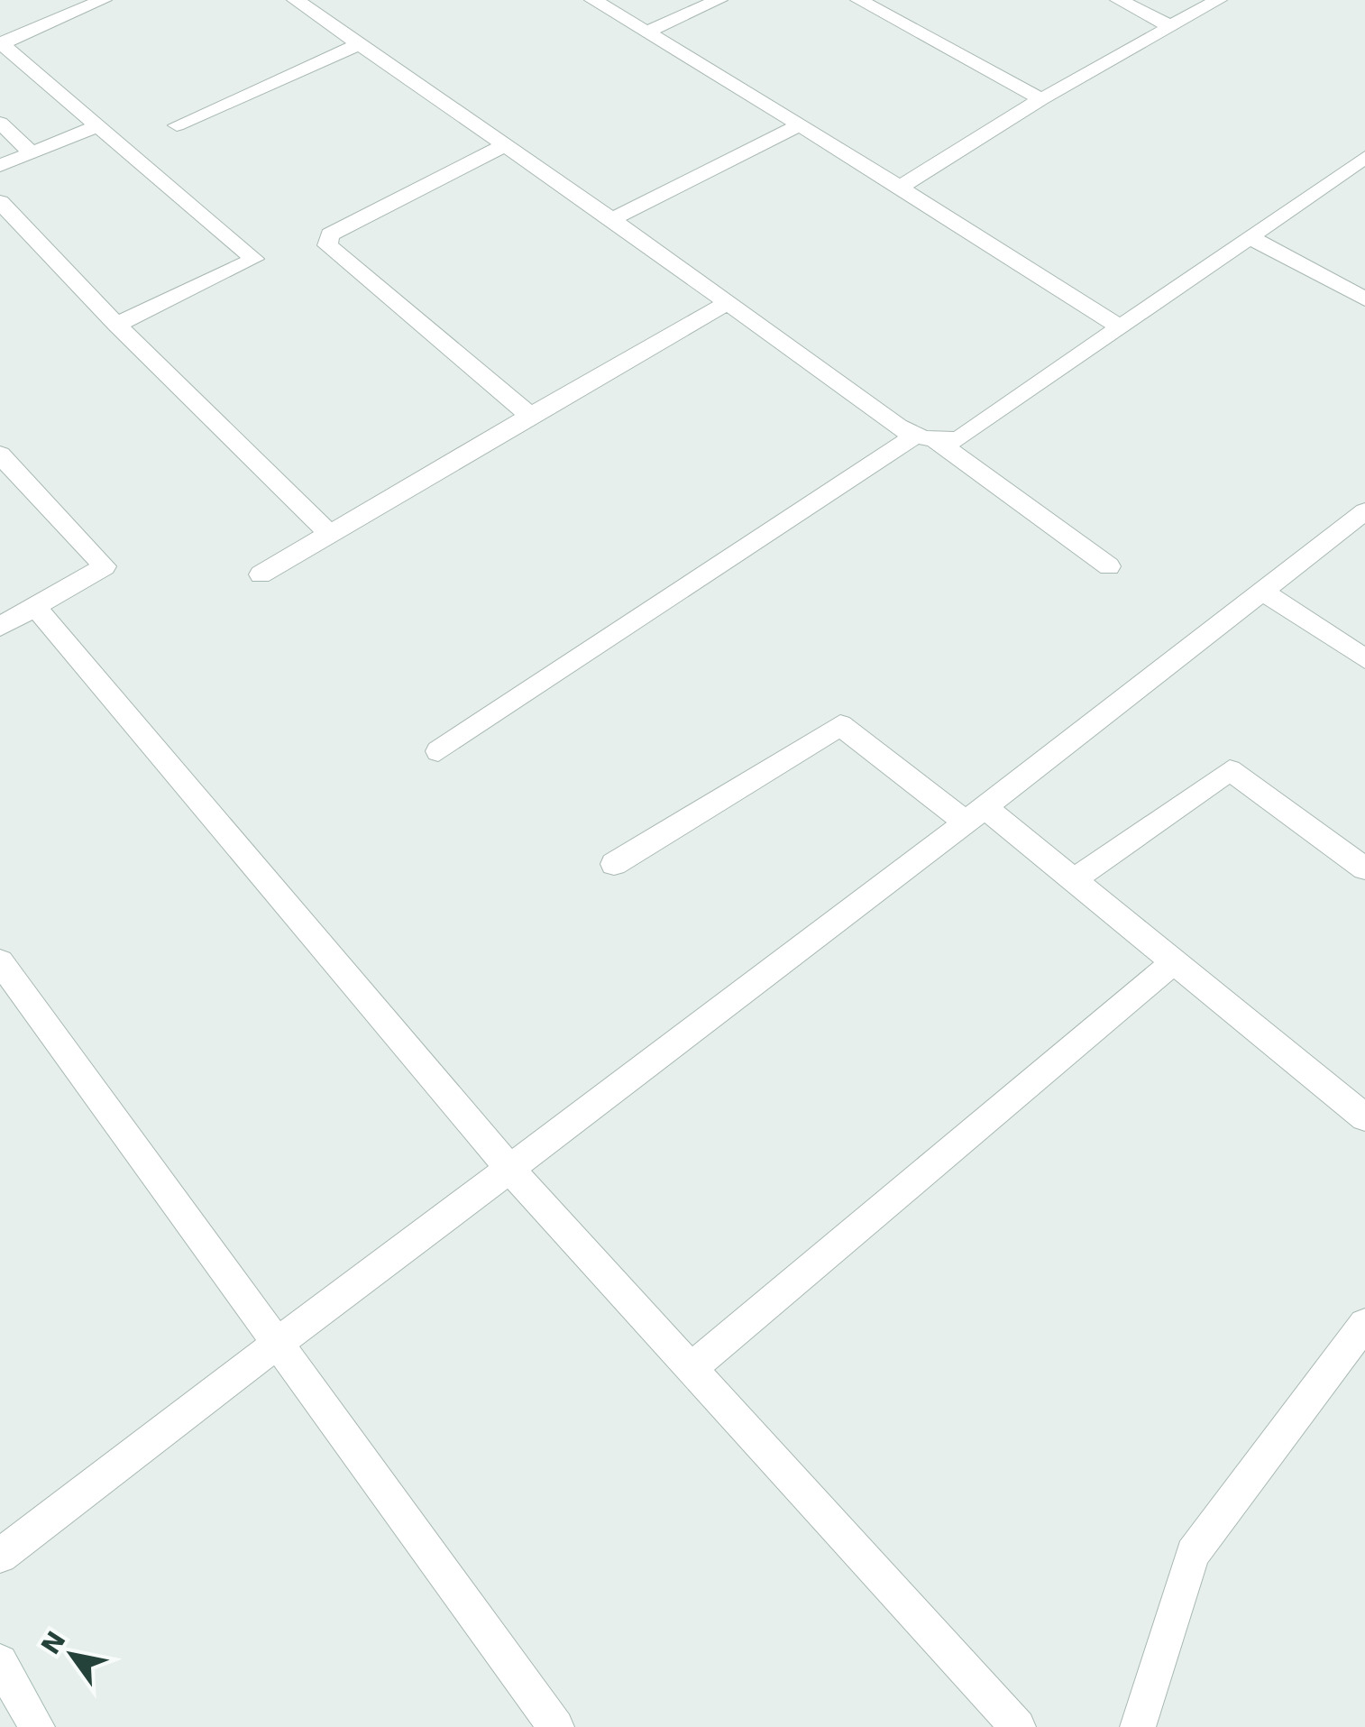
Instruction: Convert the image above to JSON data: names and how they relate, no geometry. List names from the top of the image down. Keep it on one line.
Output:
{"north":"top left"}
